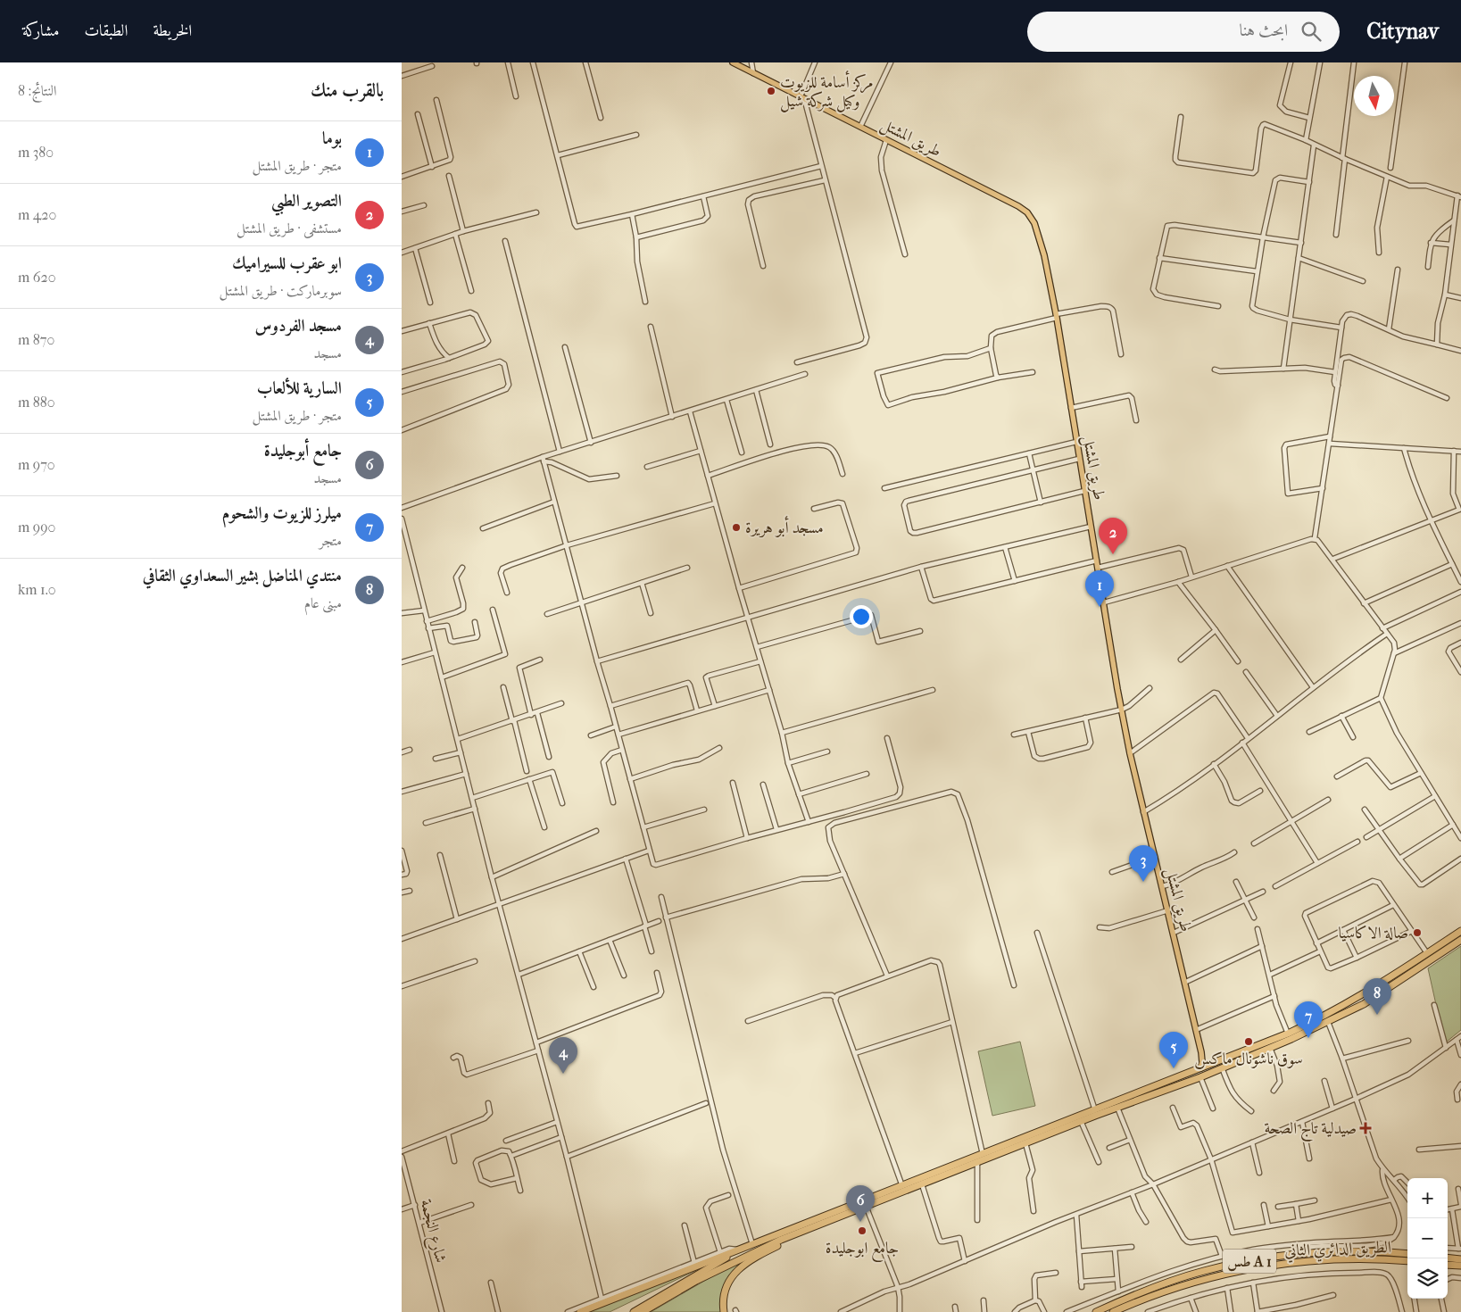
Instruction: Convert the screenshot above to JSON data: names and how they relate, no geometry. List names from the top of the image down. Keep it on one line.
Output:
{"streets":{"highway":["الطريق الدائري الثاني","طس A 1"],"main road":["طريق المشتل"],"street":["شارع النجمة"]},"places":{"other":["مركز أسامة للزيوت وكيل شركة شيل","مسجد أبو هريرة","صالة الاكاسيا","سوق ناشونال ماكس","جامع ابوجليدة"],"health":["صيدلية تاج الصحة"]},"north":"bottom","page":{"header":"Citynav","search":"ابحث هنا","nav":["الخريطة","الطبقات","مشاركة"],"heading":["بالقرب منك","النتائج: 8"],"list":[{"mark":"1","name":"بوما","note":"متجر · طريق المشتل","value":"380 m"},{"mark":"2","name":"التصوير الطبي","note":"مستشفى · طريق المشتل","value":"420 m"},{"mark":"3","name":"ابو عقرب للسيراميك","note":"سوبرماركت · طريق المشتل","value":"620 m"},{"mark":"4","name":"مسجد الفردوس","note":"مسجد","value":"870 m"},{"mark":"5","name":"السارية للألعاب","note":"متجر · طريق المشتل","value":"880 m"},{"mark":"6","name":"جامع أبوجليدة","note":"مسجد","value":"970 m"},{"mark":"7","name":"ميلرز للزيوت والشحوم","note":"متجر","value":"990 m"},{"mark":"8","name":"منتدي المناضل بشير السعداوي الثقافي","note":"مبنى عام","value":"1.0 km"}],"pins":["2","1","3","8","7","5","4","6"],"map_buttons":["+","−"]}}
